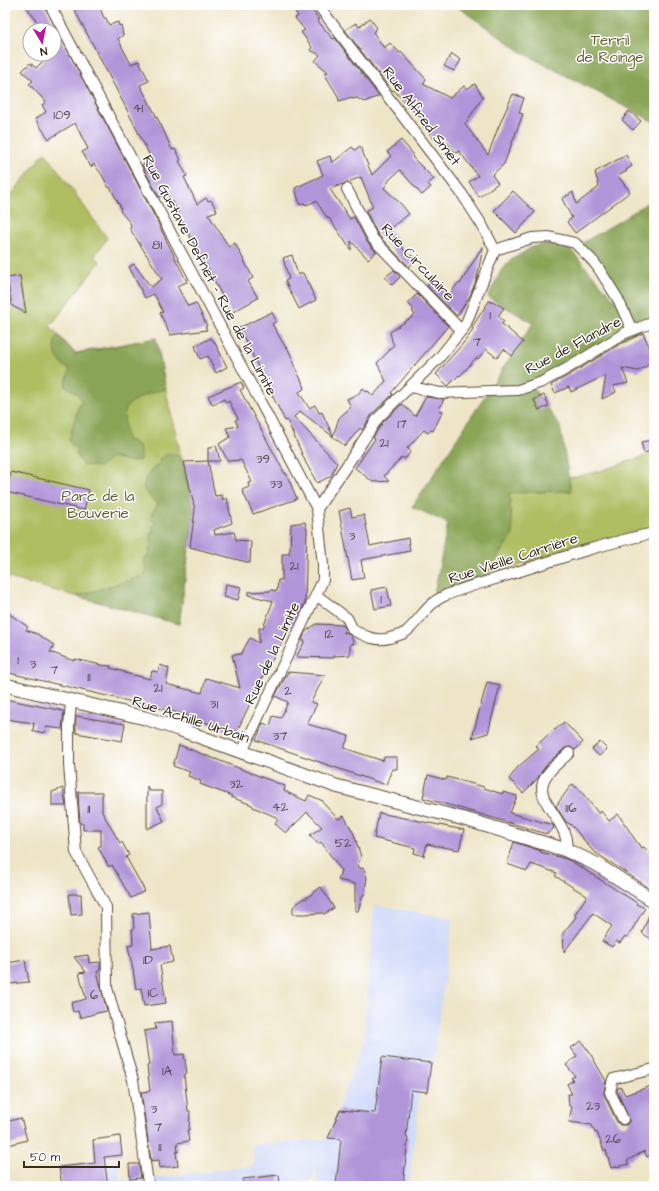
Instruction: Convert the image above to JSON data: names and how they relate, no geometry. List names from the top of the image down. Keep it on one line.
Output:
{"streets":{"street":["Rue Alfred Smet","Rue Circulaire","Rue Gustave Defnet - Rue de la Limite","Rue de Flandre","Rue Vieille Carrière","Rue de la Limite","Rue Achille Urbain"]},"crossings":[["Rue Gustave Defnet - Rue de la Limite","Rue de la Limite"],["Rue Vieille Carrière","Rue de la Limite"],["Rue de la Limite","Rue Achille Urbain"]],"parks":["Terril de Roinge","Parc de la Bouverie"],"house_numbers":["41","109","81","1","7","17","21","39","33","3","21","1","12","1","3","7","11","21","2","31","37","32","42","116","1I","52","1D","1C","6","1A","23","3","7","26","11"],"scale_bar":"50 m","north":"bottom"}
